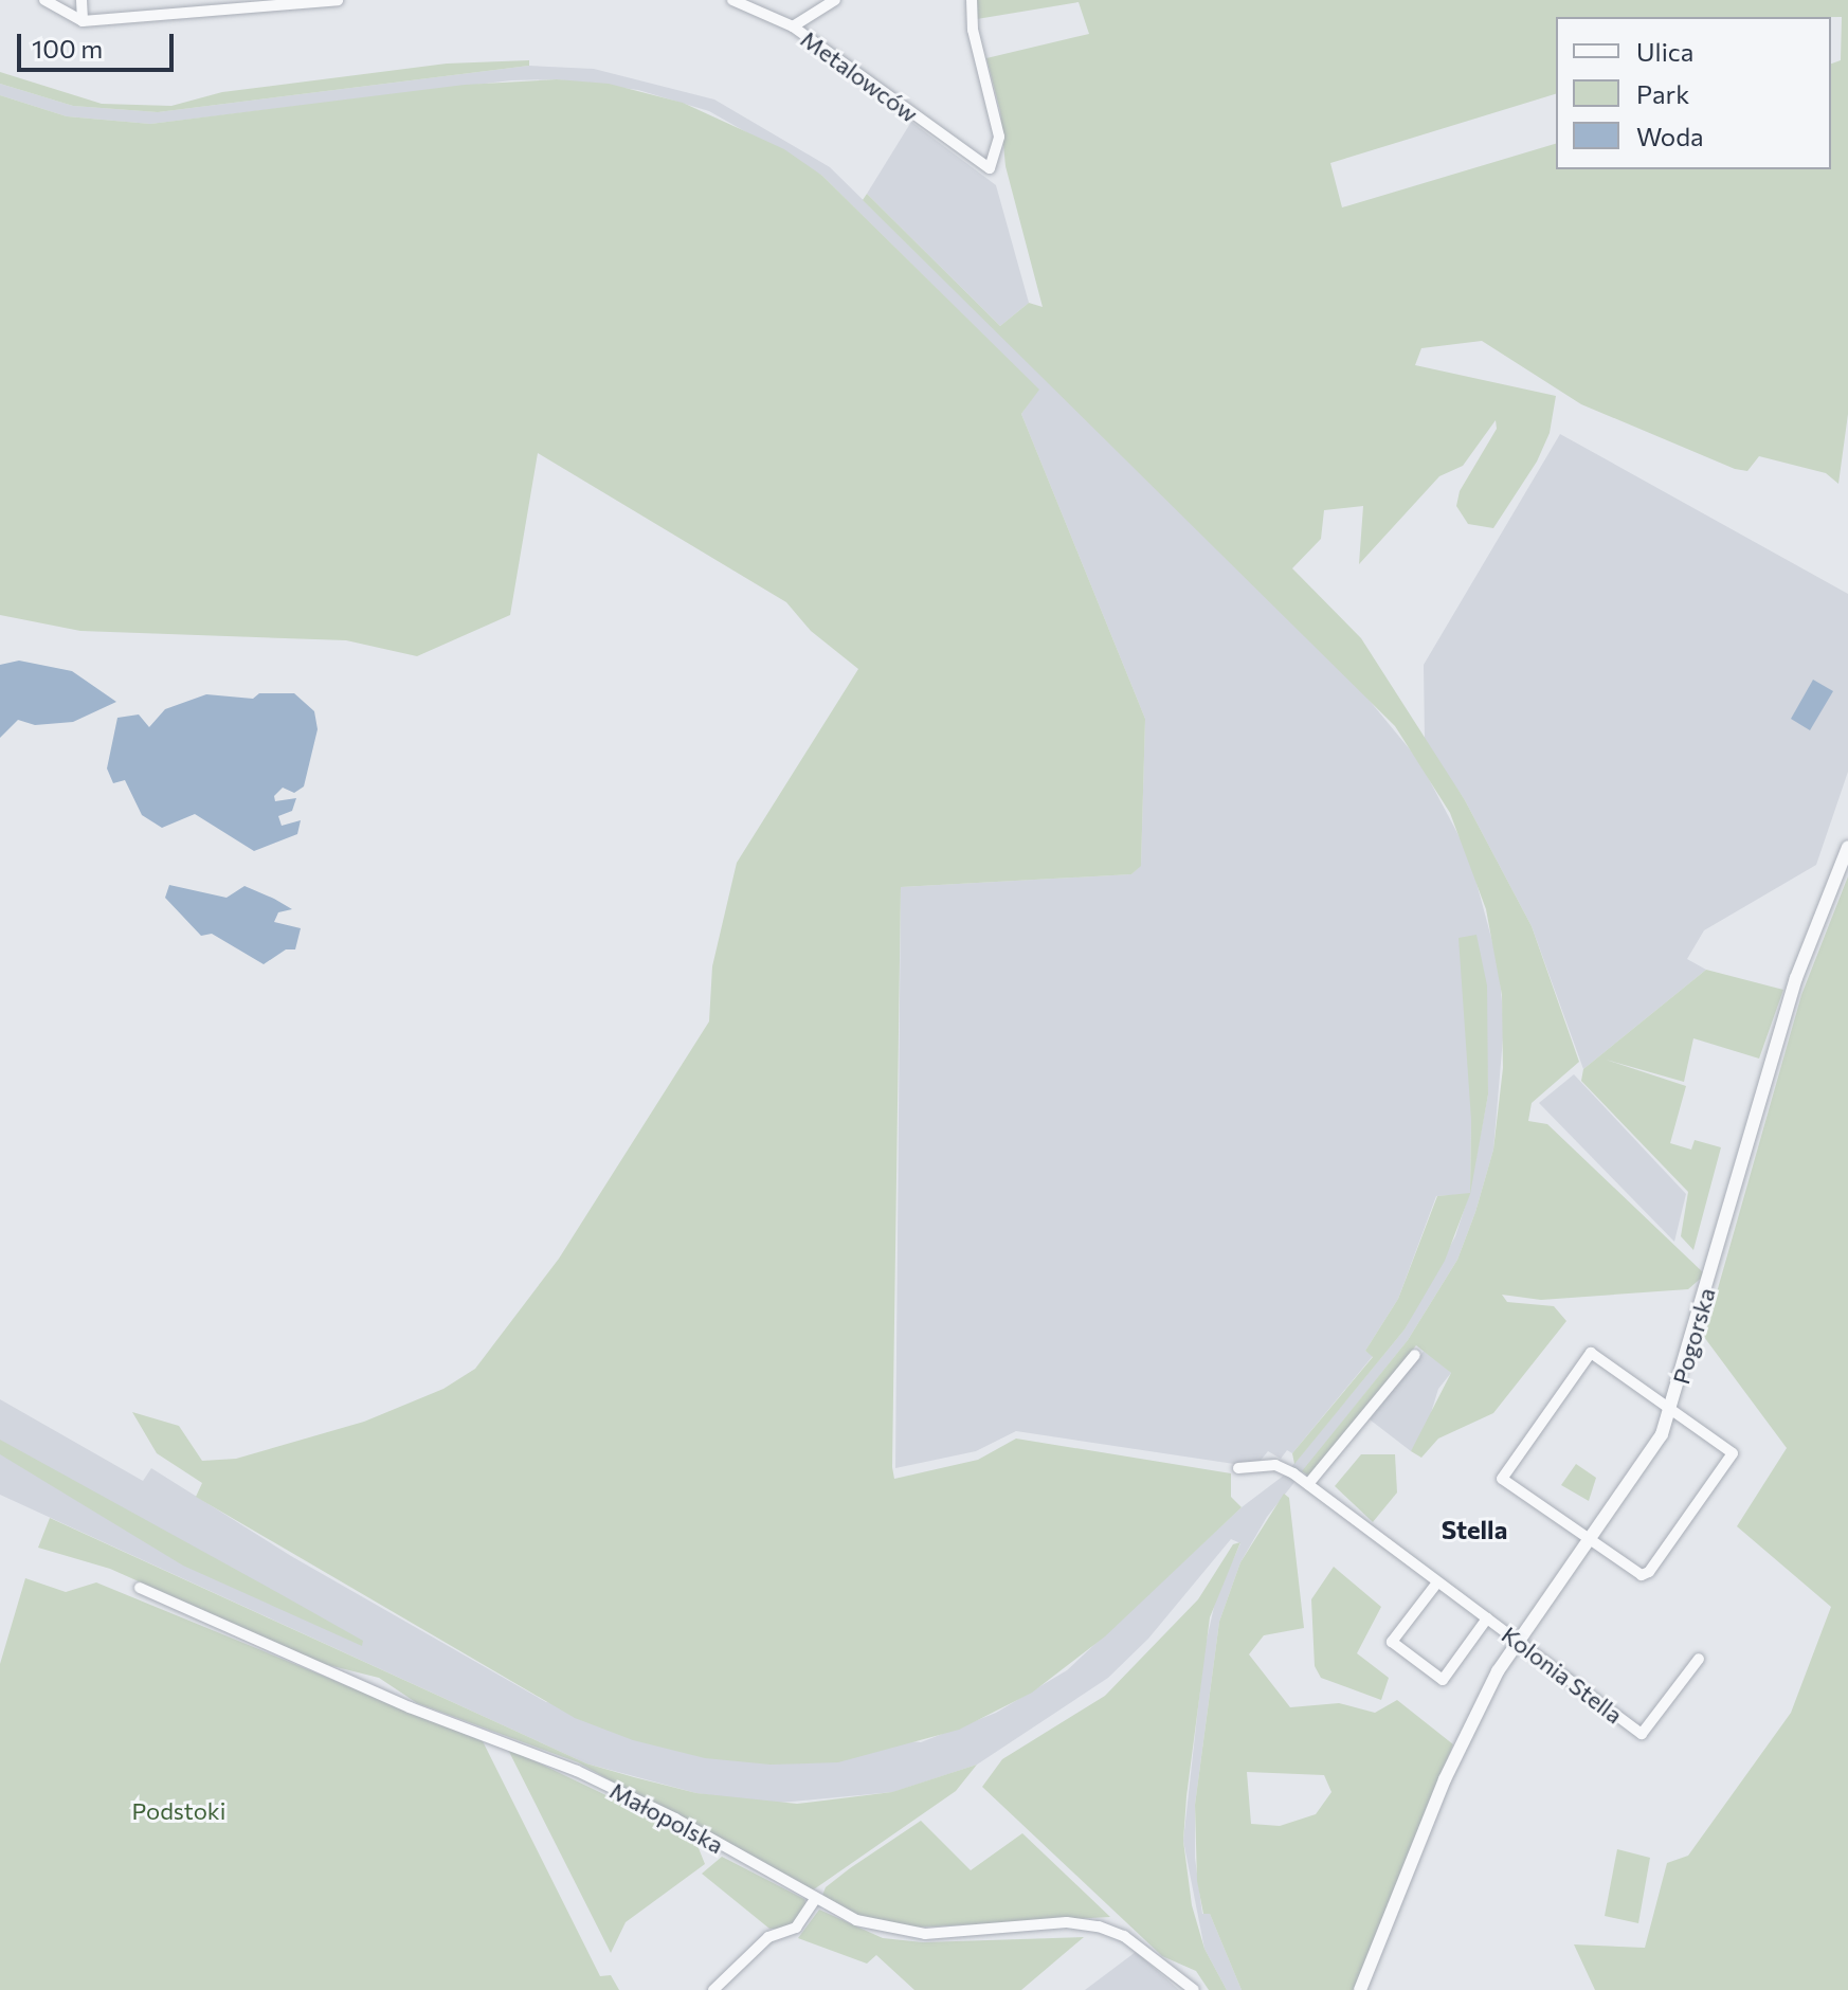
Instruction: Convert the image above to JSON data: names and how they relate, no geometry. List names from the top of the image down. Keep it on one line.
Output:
{"streets":{"street":["Metalowców","Pogorska","Kolonia Stella","Małopolska"]},"crossings":[["Pogorska","Kolonia Stella"]],"districts":["Stella"],"parks":["Podstoki"],"legend":["Ulica","Park","Woda"],"scale_bar":"100 m"}
